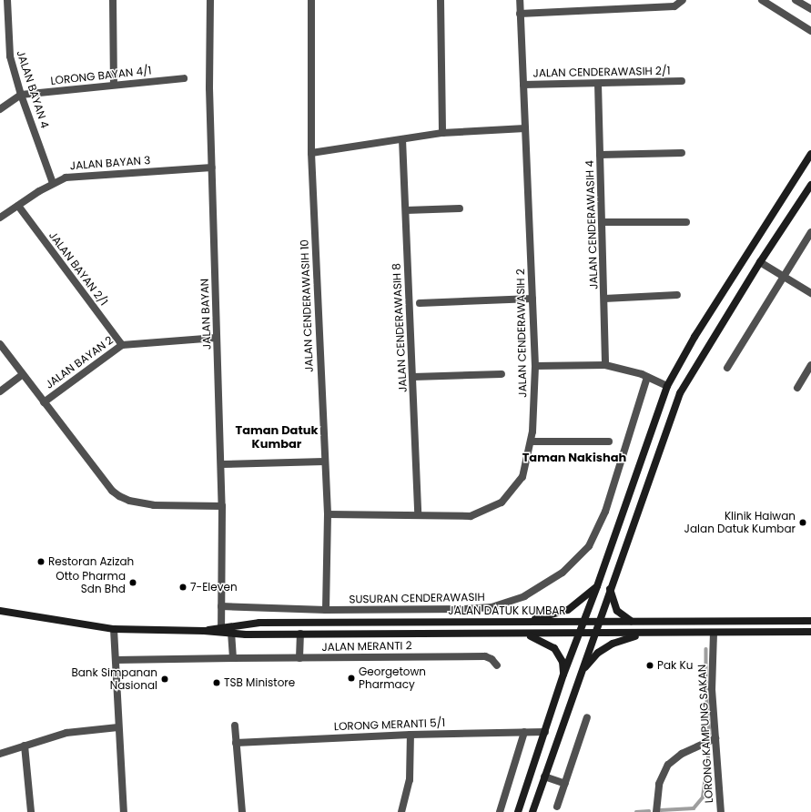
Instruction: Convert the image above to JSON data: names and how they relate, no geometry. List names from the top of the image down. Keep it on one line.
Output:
{"streets":{"main road":["JALAN DATUK KUMBAR"],"street":["JALAN CENDERAWASIH 2/1","LORONG BAYAN 4/1","JALAN BAYAN 4","JALAN BAYAN 3","JALAN CENDERAWASIH 4","JALAN BAYAN 2/1","JALAN CENDERAWASIH 10","JALAN BAYAN","JALAN CENDERAWASIH 8","JALAN CENDERAWASIH 2","JALAN BAYAN 2","SUSURAN CENDERAWASIH","JALAN MERANTI 2","LORONG MERANTI 5/1","LORONG KAMPUNG SAKAN"]},"crossings":[["JALAN CENDERAWASIH 2/1","JALAN CENDERAWASIH 4"],["JALAN CENDERAWASIH 2/1","JALAN CENDERAWASIH 2"],["LORONG BAYAN 4/1","JALAN BAYAN 4"],["JALAN BAYAN 4","JALAN BAYAN 3"],["JALAN BAYAN 3","JALAN BAYAN 2/1"],["JALAN BAYAN 3","JALAN BAYAN"],["JALAN BAYAN 2/1","JALAN BAYAN 2"],["JALAN CENDERAWASIH 10","JALAN CENDERAWASIH 2"],["JALAN CENDERAWASIH 10","SUSURAN CENDERAWASIH"],["JALAN BAYAN","JALAN BAYAN 2"],["JALAN BAYAN","SUSURAN CENDERAWASIH"],["JALAN BAYAN","JALAN DATUK KUMBAR"],["JALAN CENDERAWASIH 8","JALAN CENDERAWASIH 2"],["JALAN DATUK KUMBAR","LORONG KAMPUNG SAKAN"]],"districts":["Taman Datuk Kumbar","Taman Nakishah"],"places":["Klinik Haiwan Jalan Datuk Kumbar","Restoran Azizah","Otto Pharma Sdn Bhd","7-Eleven","Pak Ku","Georgetown Pharmacy","Bank Simpanan Nasional","TSB Ministore"]}
